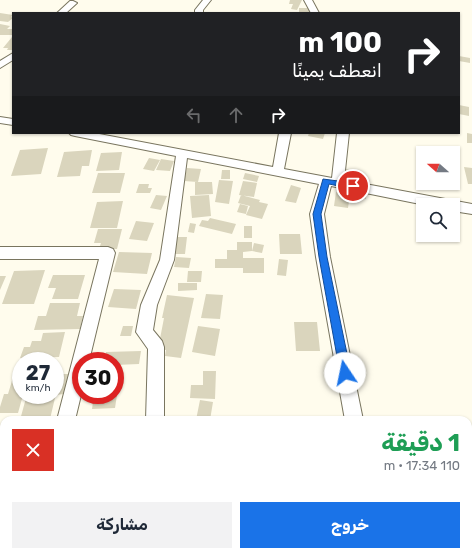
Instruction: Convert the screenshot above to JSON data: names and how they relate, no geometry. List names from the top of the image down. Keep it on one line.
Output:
{"north":"left","page":{"turn":["100 m","انعطف يمينًا"],"speed":"27 km/h","limit":"30","heading":["1 دقيقة","110 m · 17:34"],"buttons":["خروج","مشاركة"]}}
